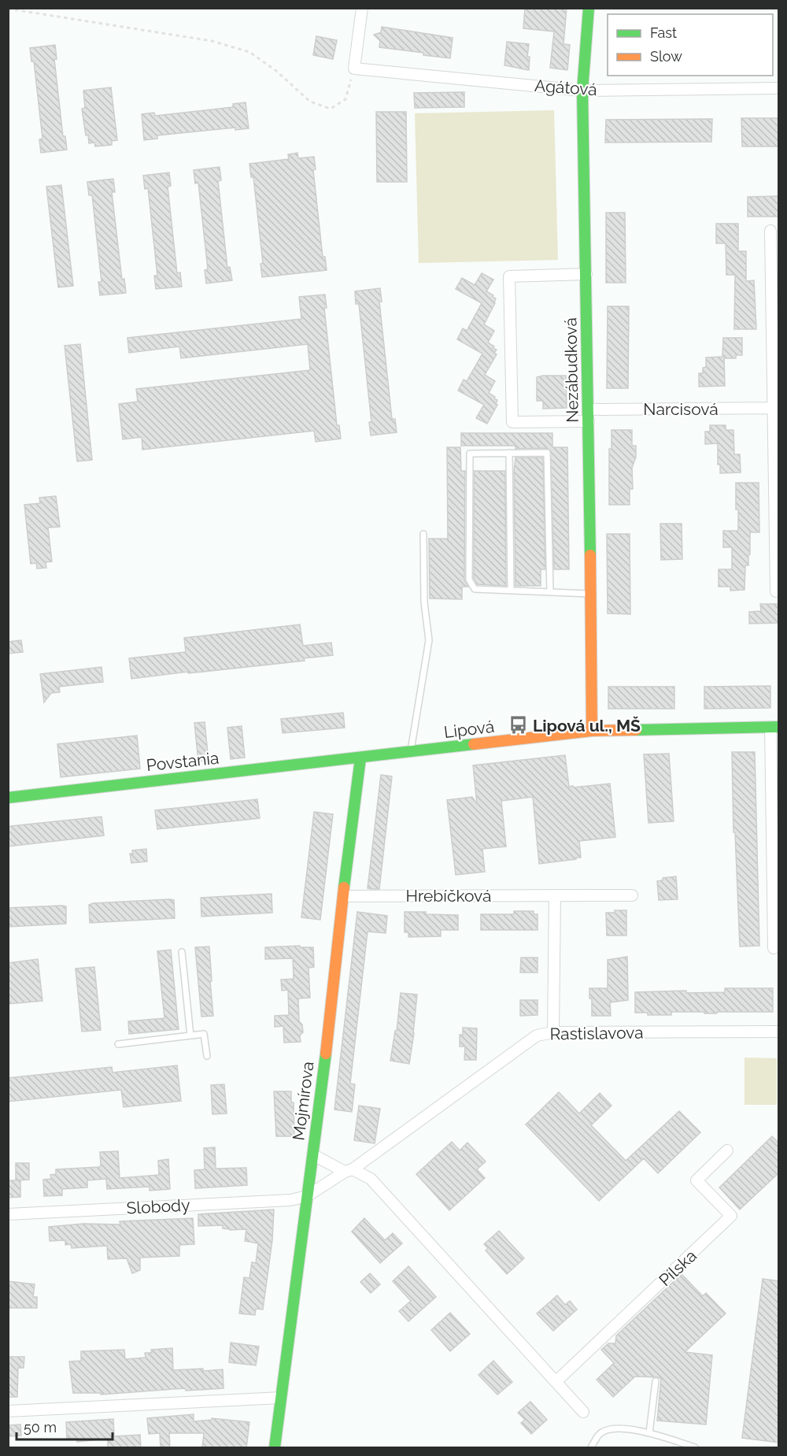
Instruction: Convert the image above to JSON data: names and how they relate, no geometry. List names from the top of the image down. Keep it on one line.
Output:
{"streets":{"street":["Agátová","Nezábudková","Narcisová","Lipová","Povstania","Hrebíčková","Rastislavova","Mojmírova","Slobody","Pílska"]},"crossings":[["Agátová","Nezábudková"],["Nezábudková","Narcisová"],["Nezábudková","Lipová"],["Lipová","Povstania"],["Lipová","Mojmírova"],["Povstania","Mojmírova"],["Hrebíčková","Mojmírova"],["Rastislavova","Mojmírova"],["Rastislavova","Slobody"],["Mojmírova","Slobody"]],"places":{"bus stop":["Lipová ul., MŠ"]},"legend":["Fast","Slow"],"scale_bar":"50 m"}
